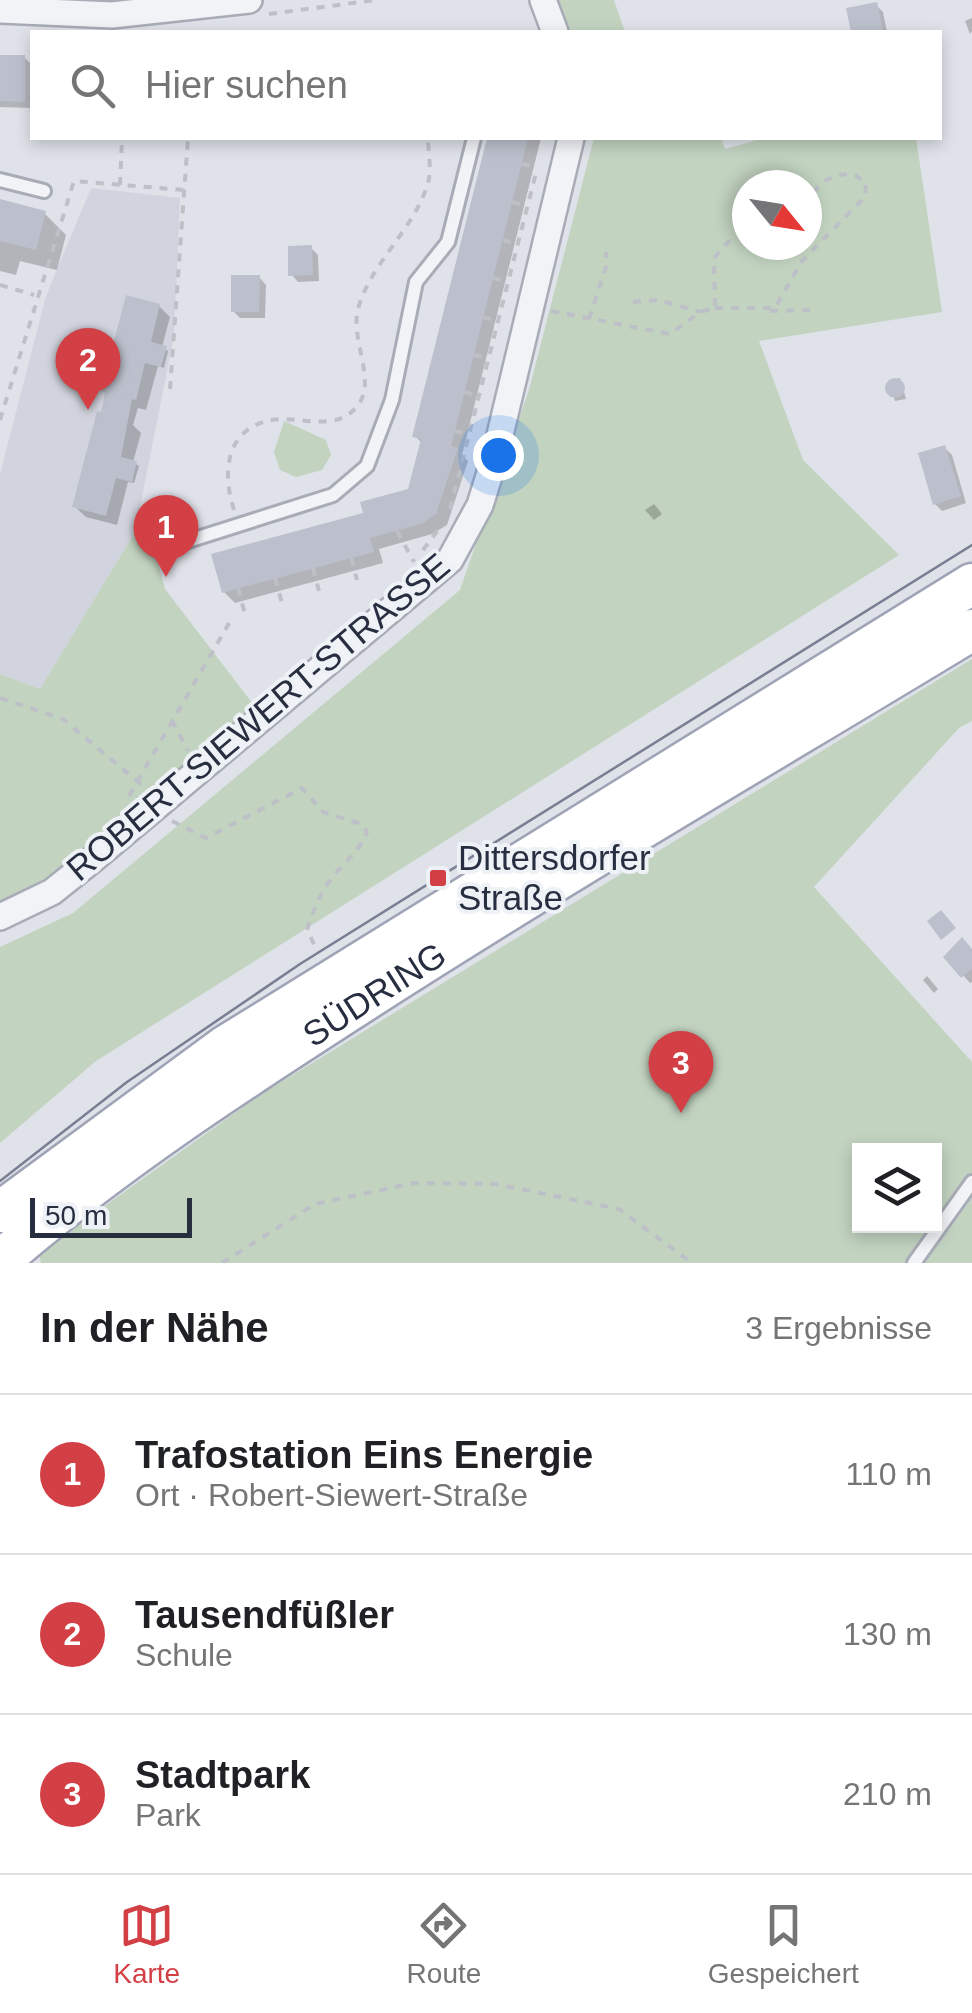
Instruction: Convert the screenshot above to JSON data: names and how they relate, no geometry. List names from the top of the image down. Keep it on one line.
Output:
{"streets":{"main road":["SÜDRING"],"street":["ROBERT-SIEWERT-STRASSE"]},"places":{"transit":["Dittersdorfer Straße"]},"scale_bar":"50 m","north":"bottom right","page":{"search":"Hier suchen","pins":["2","1","3"],"scale":"50 m","heading":["In der Nähe","3 Ergebnisse"],"list":[{"mark":"1","name":"Trafostation Eins Energie","note":"Ort · Robert-Siewert-Straße","value":"110 m"},{"mark":"2","name":"Tausendfüßler","note":"Schule","value":"130 m"},{"mark":"3","name":"Stadtpark","note":"Park","value":"210 m"}],"nav":["Karte","Route","Gespeichert"]}}
